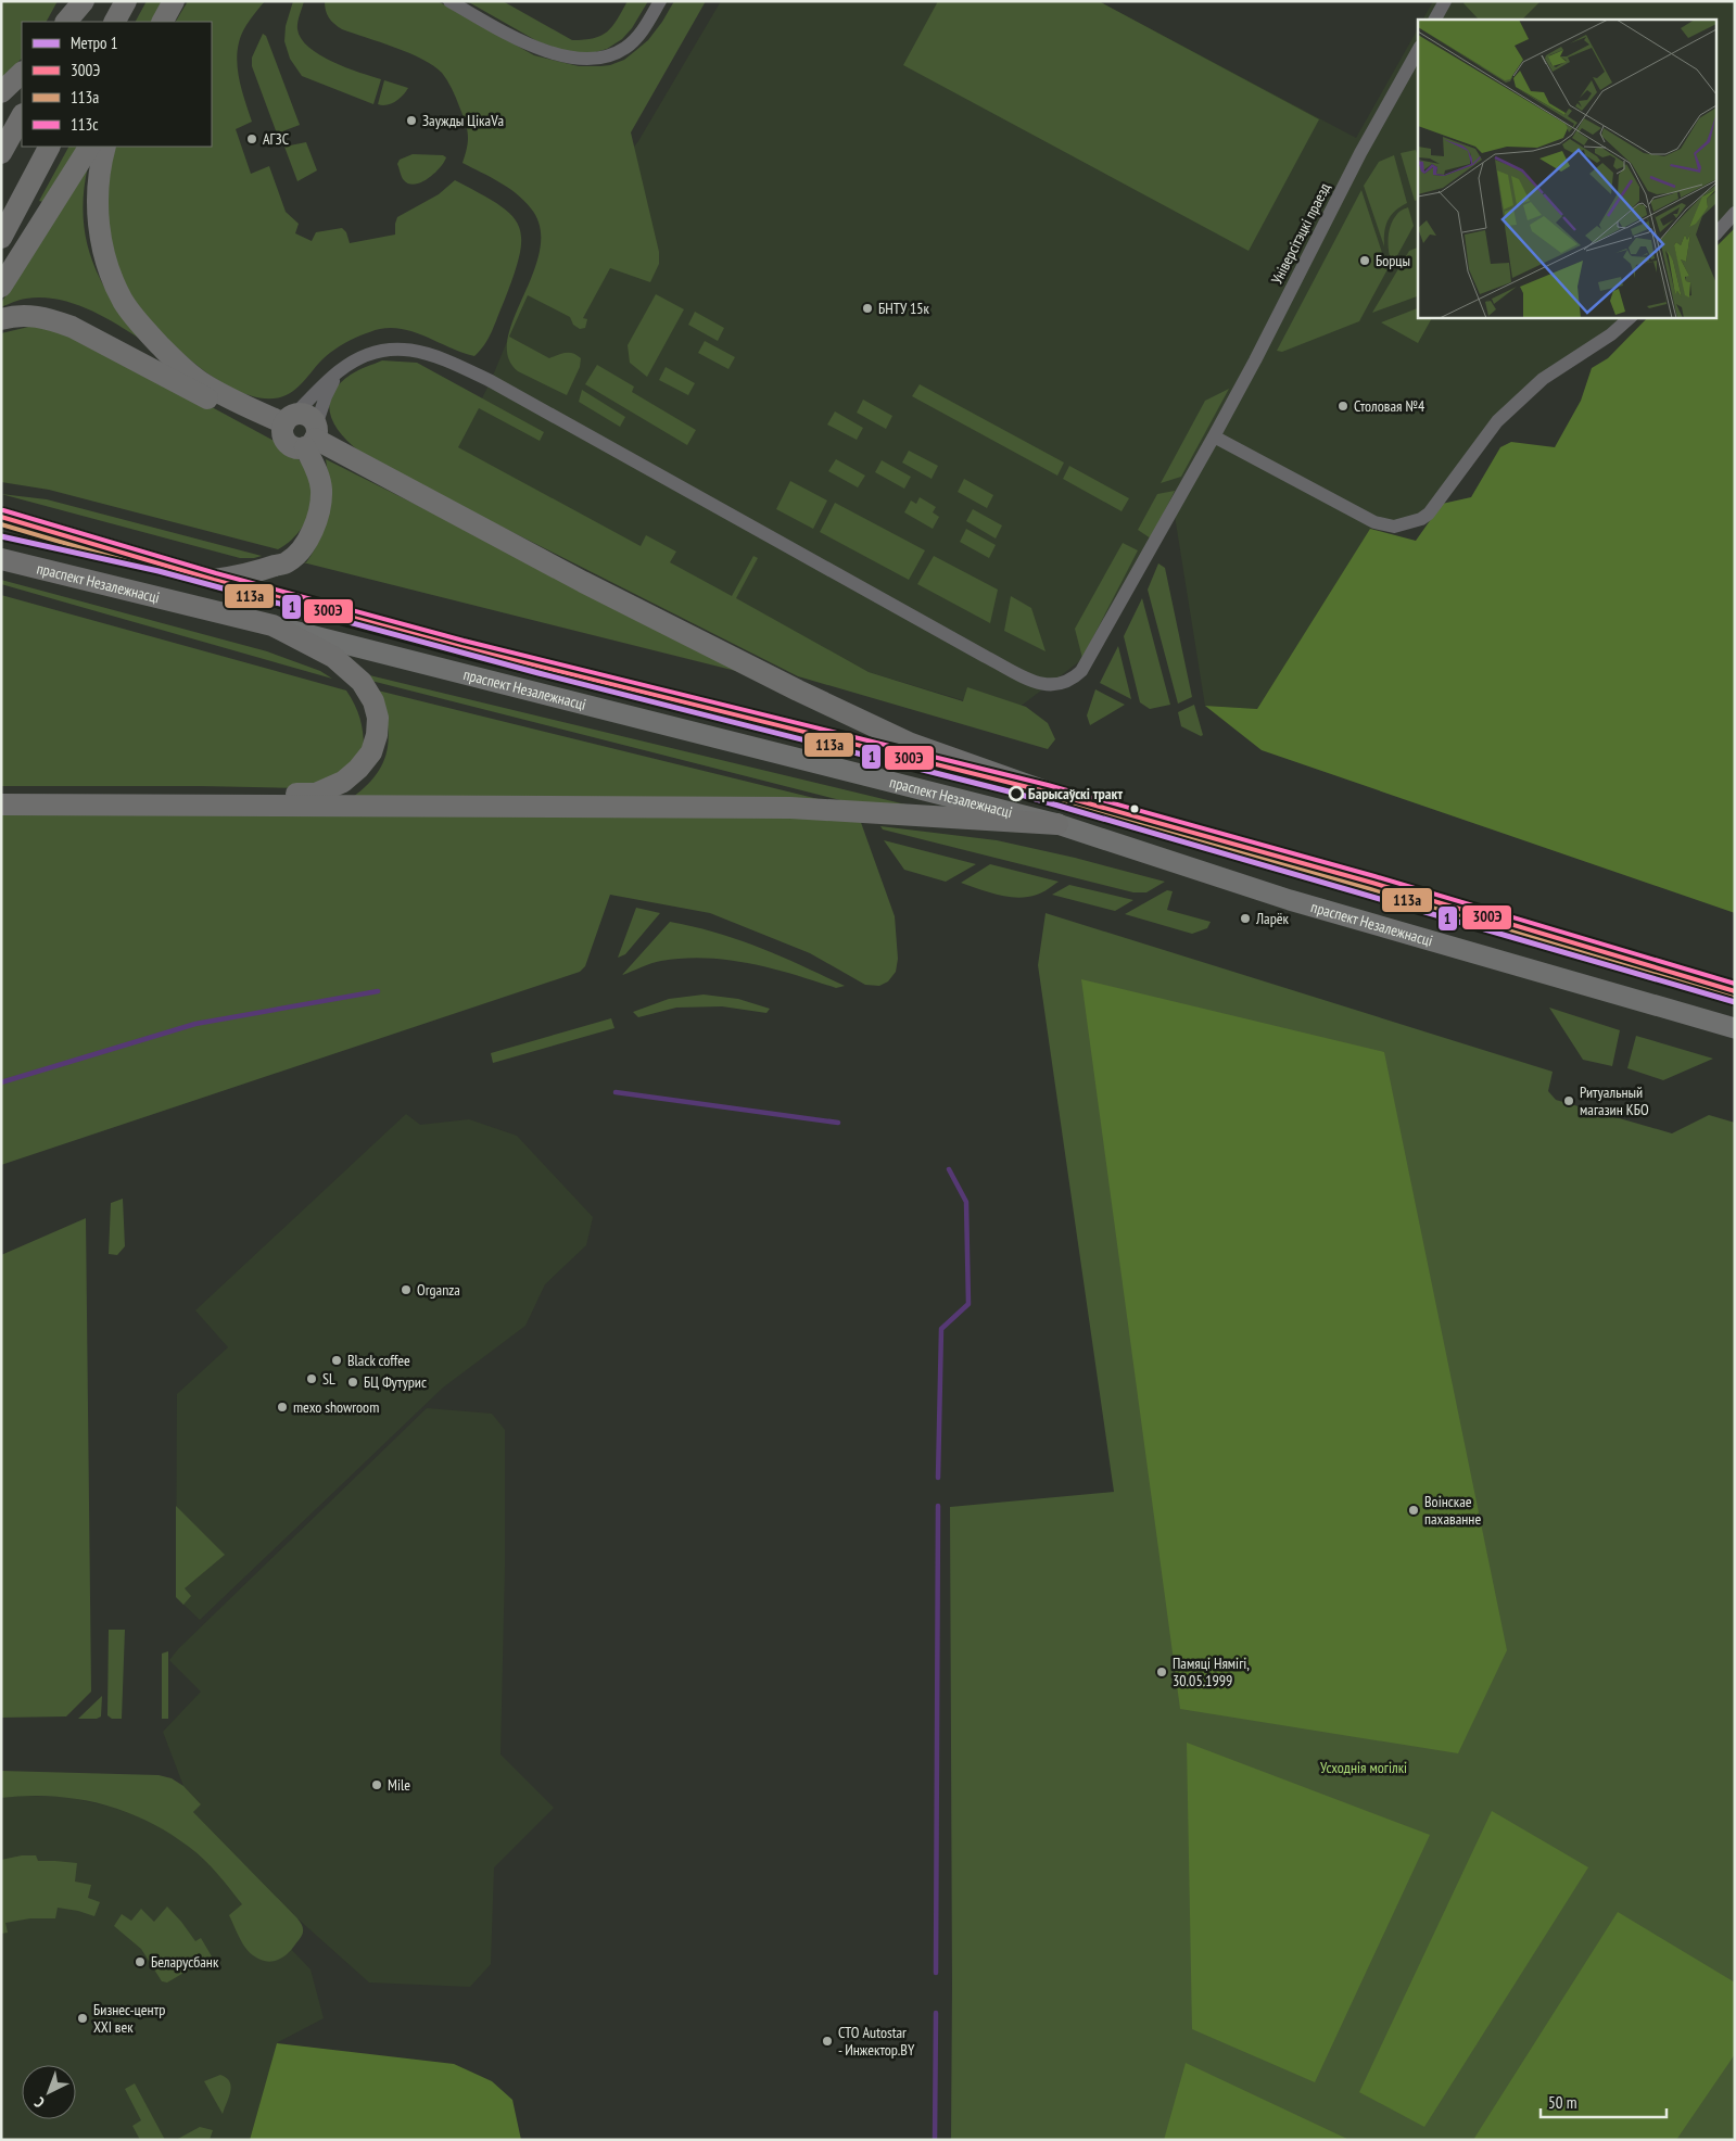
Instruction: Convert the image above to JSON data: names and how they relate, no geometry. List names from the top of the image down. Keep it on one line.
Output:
{"streets":{"highway":["праспект Незалежнасці"],"street":["Універсітэцкі праезд"]},"parks":["Усходнія могілкі"],"places":["Заужды ЦікаVа","АГЗС","Борцы","БНТУ 15к","Столовая №4","Барысаўскі тракт","Ларёк","Ритуальный магазин КБО","Organza","Black coffee","SL","БЦ Футурис","mexo showroom","Воінскае пахаванне","Памяці Нямігі, 30.05.1999","Mile","Беларусбанк","Бизнес-центр XXI век","СТО Autostar - Инжектор.BY"],"lines":["transit line 113с","transit line 300Э","transit line 113а","metro line 1"],"legend":["Метро 1","300Э","113а","113с"],"scale_bar":"50 m","north":"bottom left"}
